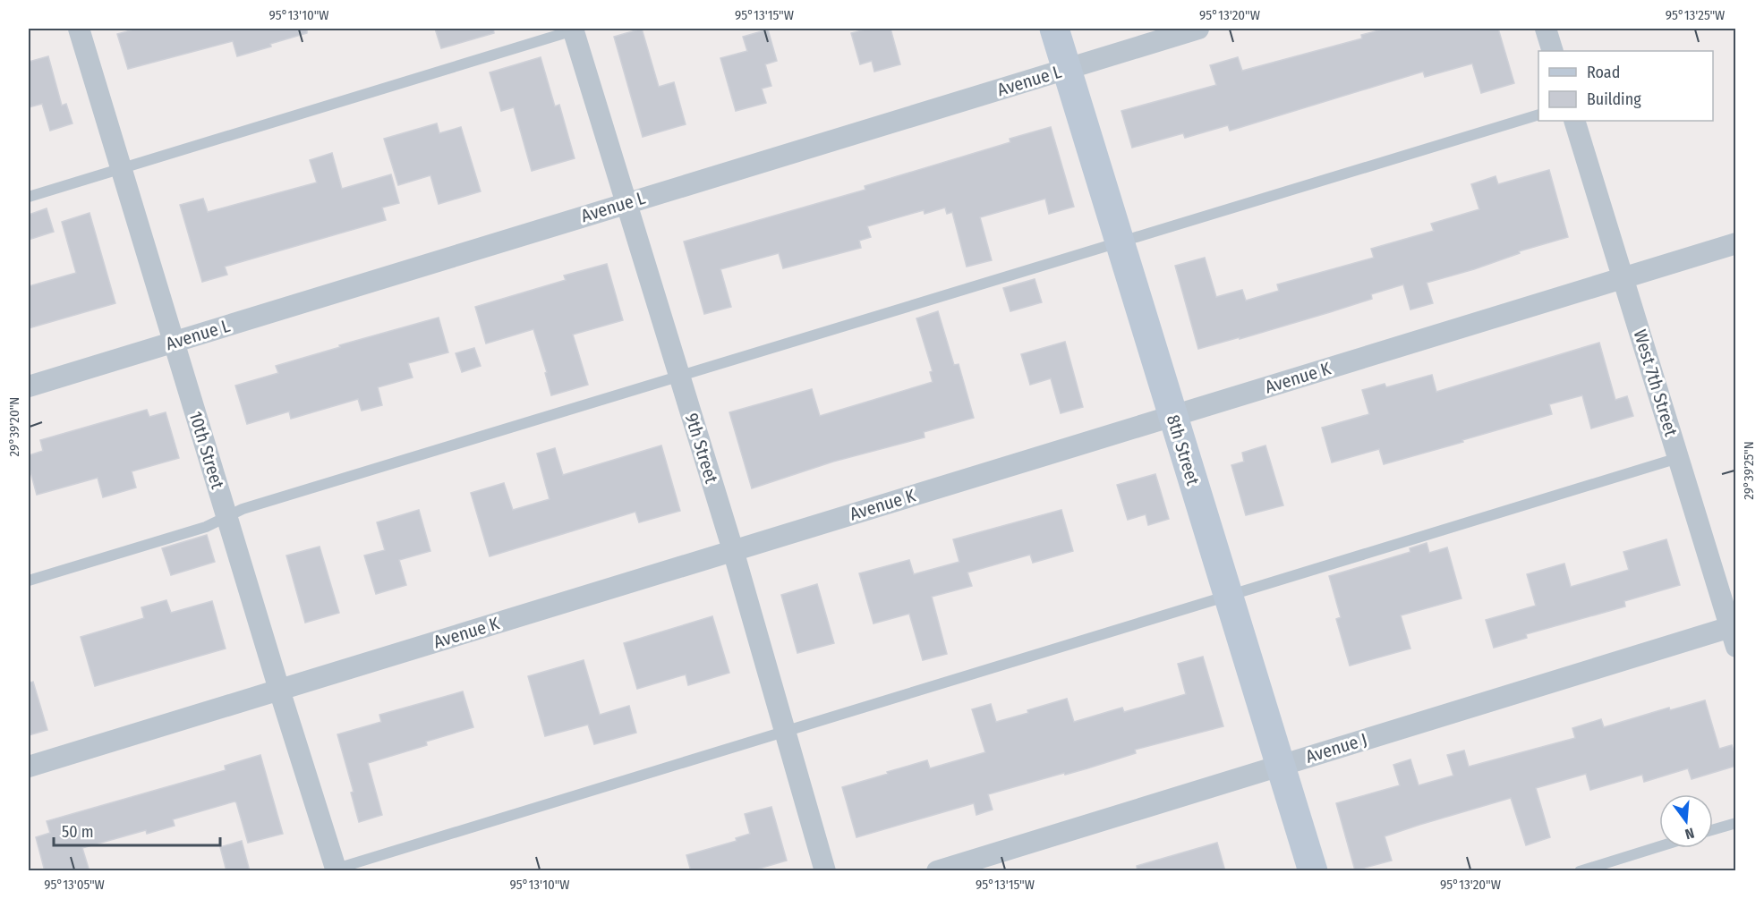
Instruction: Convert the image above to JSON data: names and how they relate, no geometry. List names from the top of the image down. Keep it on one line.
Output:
{"streets":{"street":["Avenue L","Avenue K","West 7th Street","9th Street","10th Street","8th Street","Avenue J"]},"crossings":[["Avenue L","9th Street"],["Avenue L","10th Street"],["Avenue L","8th Street"],["Avenue K","West 7th Street"],["Avenue K","9th Street"],["Avenue K","10th Street"],["Avenue K","8th Street"],["West 7th Street","Avenue J"],["8th Street","Avenue J"]],"legend":["Road","Building"],"scale_bar":"50 m","north":"bottom","coordinates":["95°13'10\"W","95°13'15\"W","95°13'20\"W","95°13'25\"W","29°39'20\"N","29°39'25\"N","95°13'05\"W"]}
